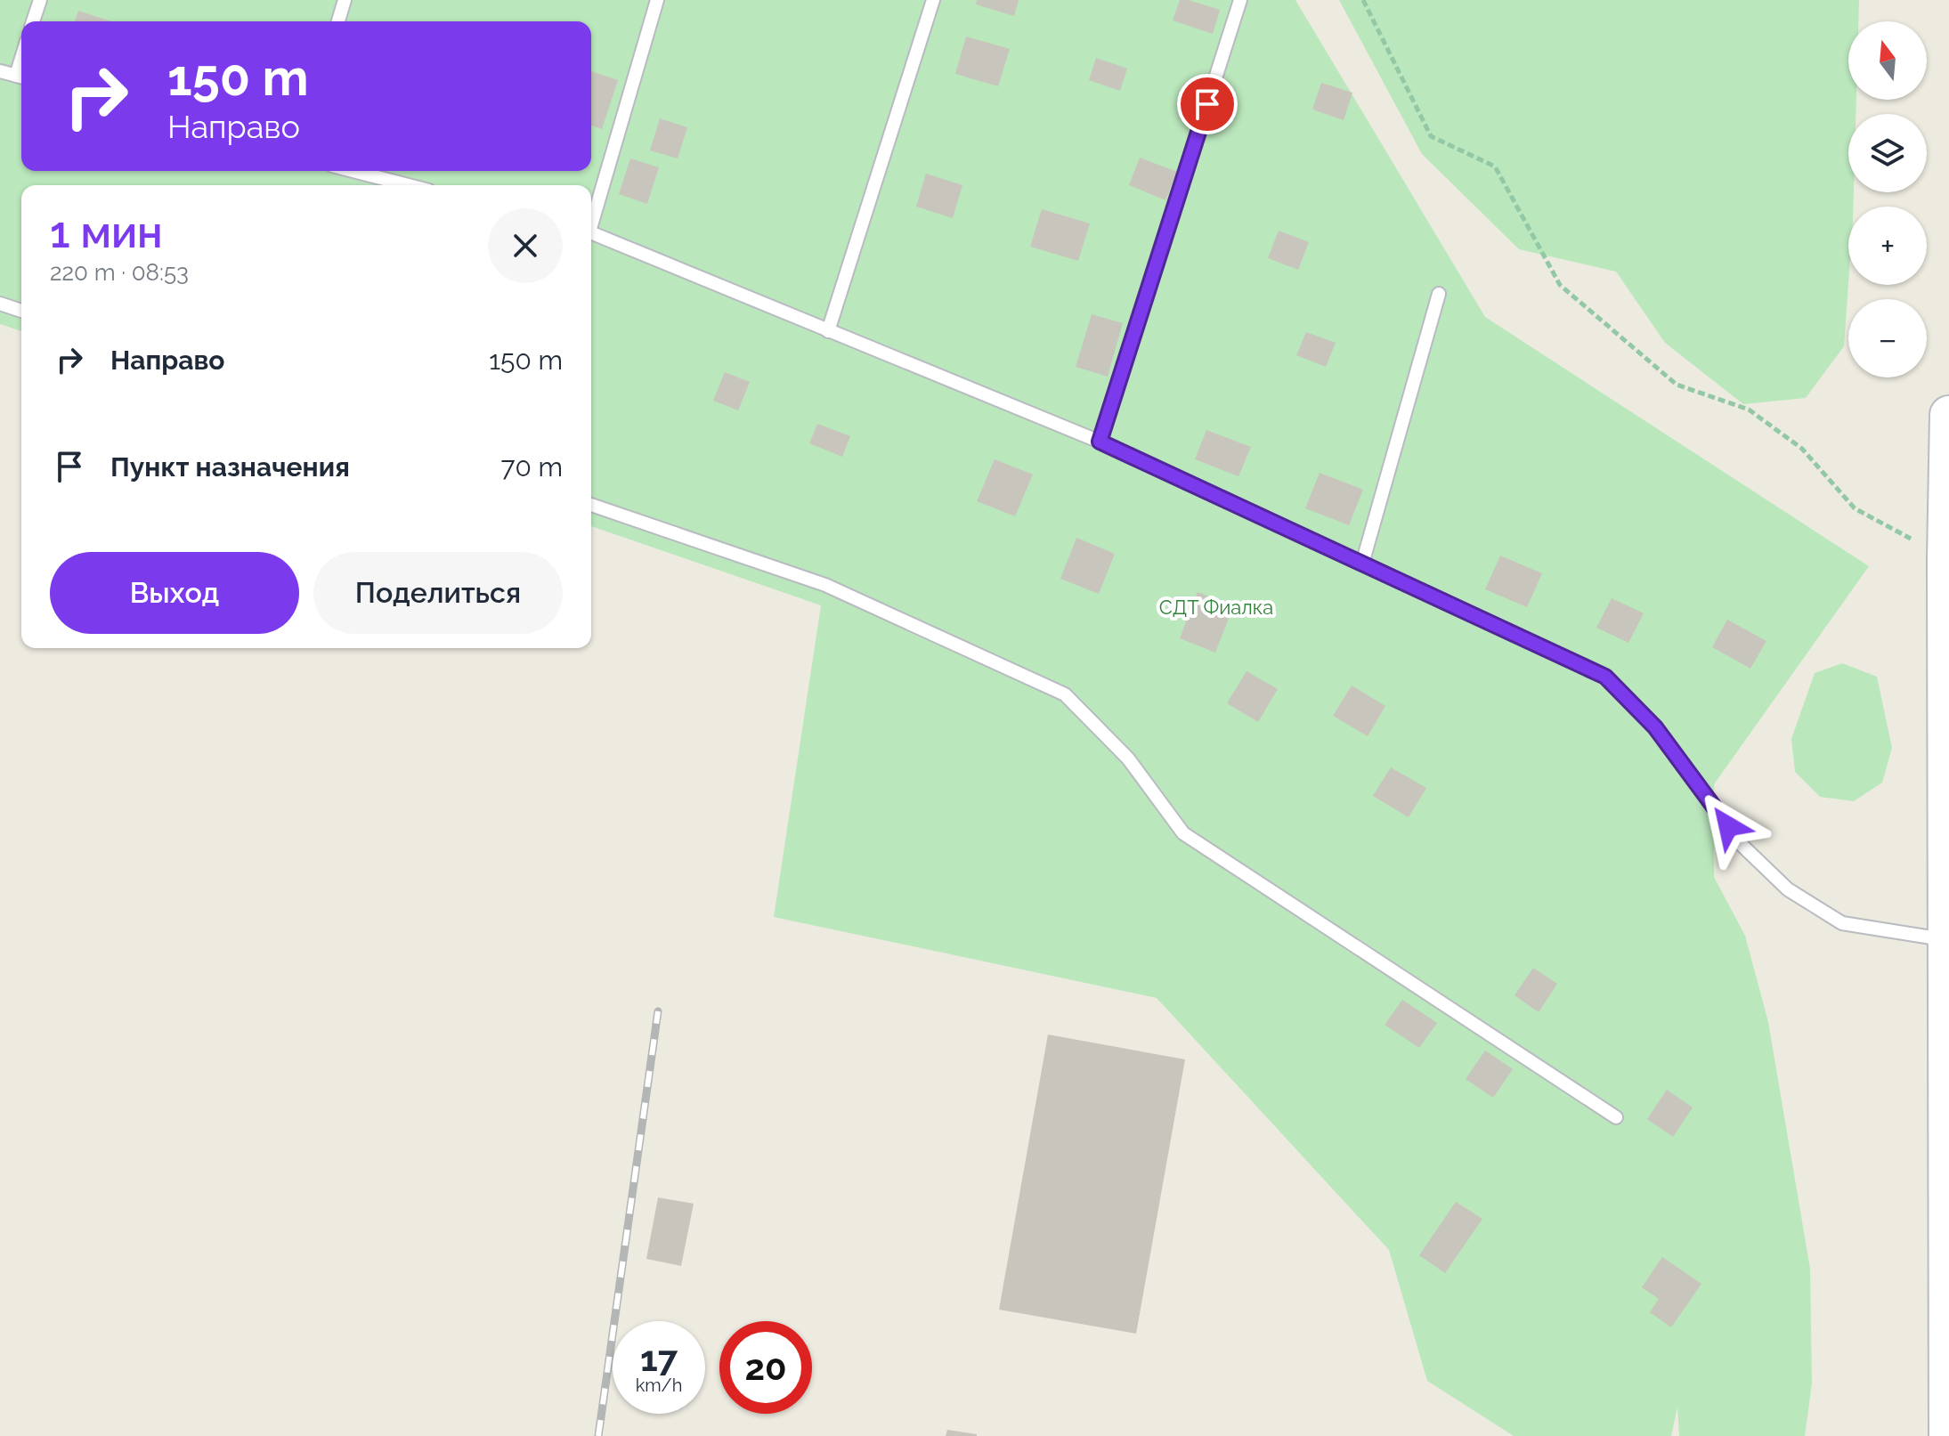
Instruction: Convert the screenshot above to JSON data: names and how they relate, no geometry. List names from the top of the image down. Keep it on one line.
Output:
{"parks":["СДТ Фиалка"],"north":"top","page":{"map_buttons":["+","−"],"turn":["150 m","Направо"],"heading":["1 мин","220 m · 08:53"],"list":[{"name":"Направо","value":"150 m"},{"name":"Пункт назначения","value":"70 m"}],"buttons":["Выход","Поделиться"],"speed":"17 km/h","limit":"20"}}
